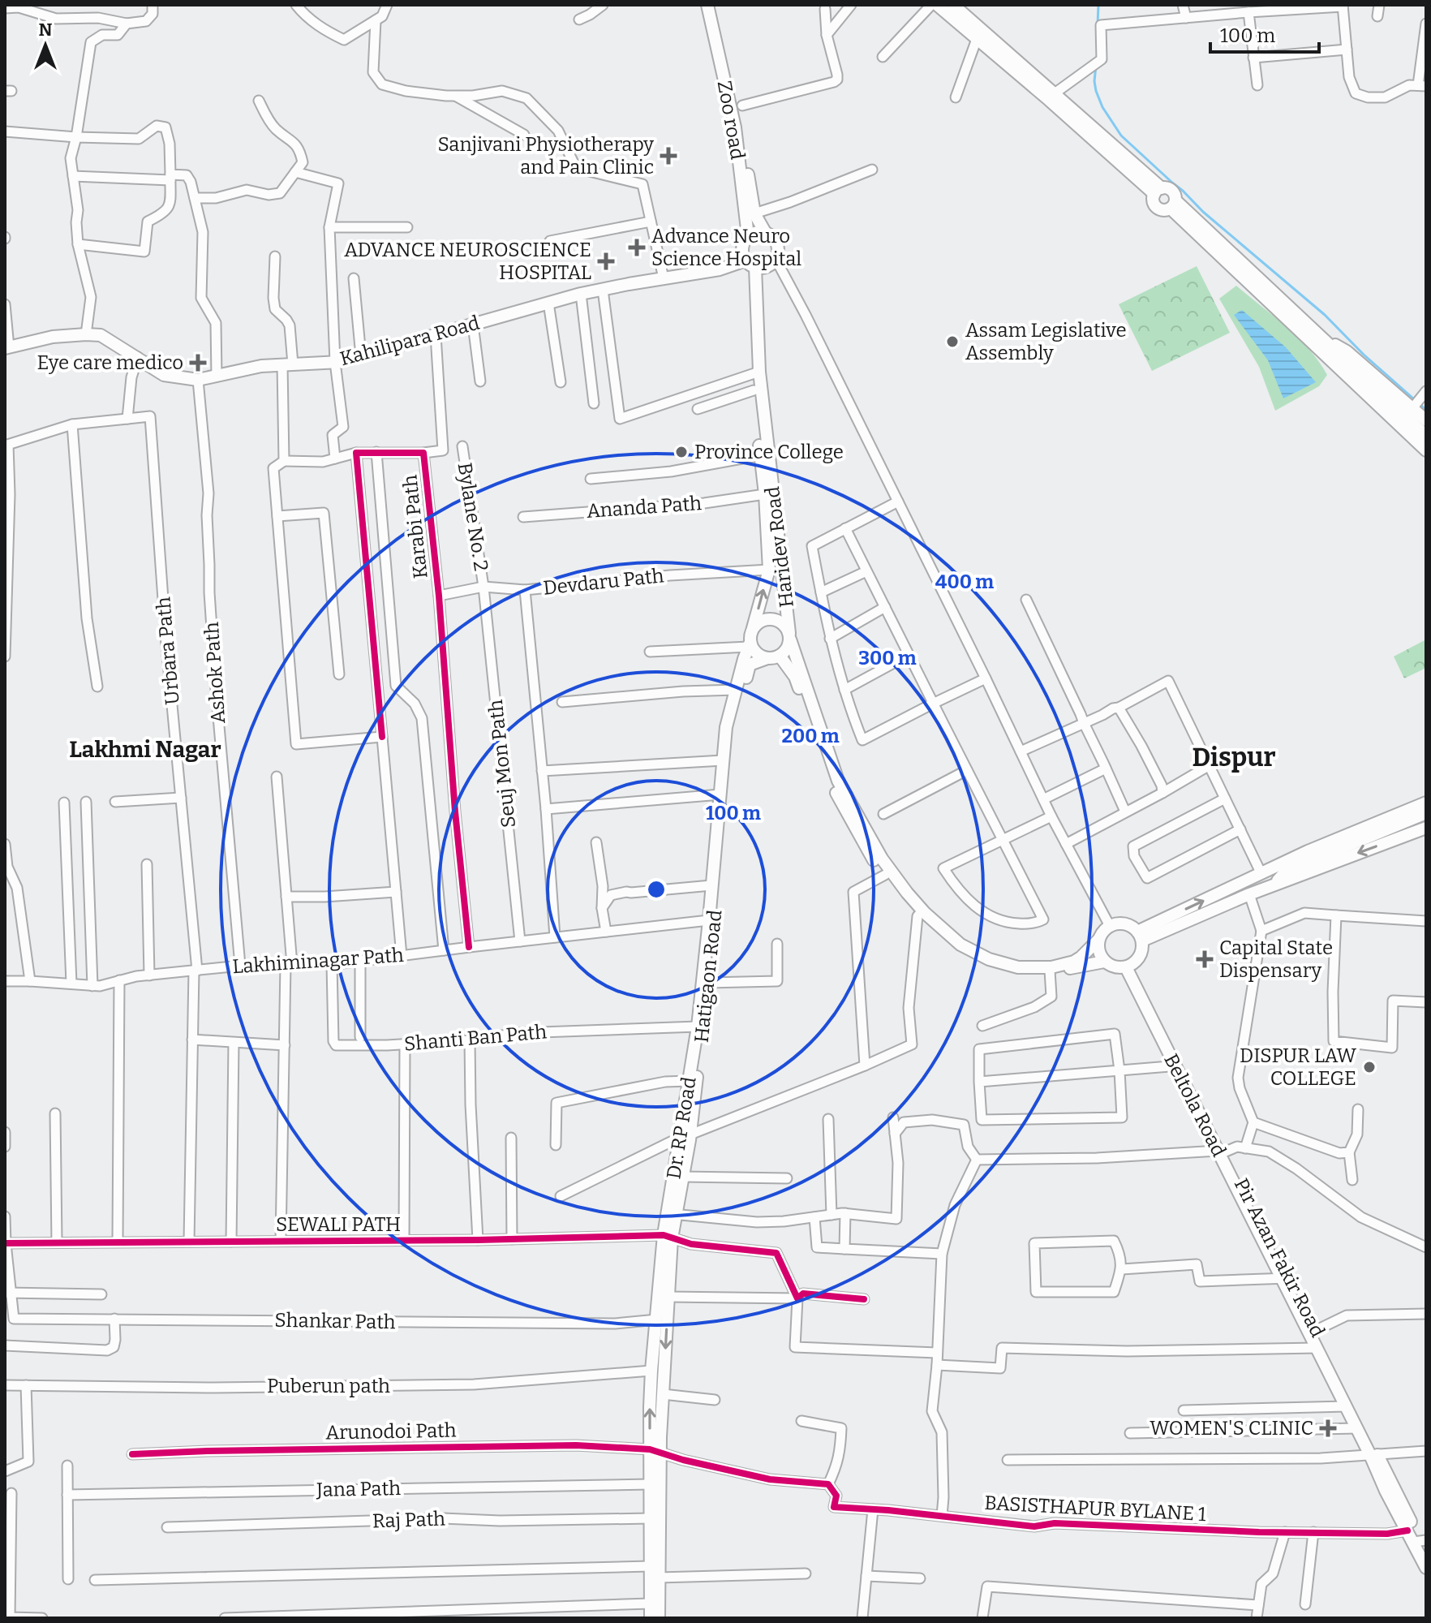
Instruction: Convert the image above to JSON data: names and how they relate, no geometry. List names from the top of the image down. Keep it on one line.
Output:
{"streets":{"main road":["Zoo road","Kahilipara Road","Haridev Road","Hatigaon Road","Beltola Road","Dr. RP Road","Pir Azan Fakir Road"],"street":["Ananda Path","Bylane No. 2","Karabi Path","Devdaru Path","Urbara Path","Ashok Path","Seuj Mon Path","Lakhiminagar Path","Shanti Ban Path","SEWALI PATH","Shankar Path","Puberun path","Arunodoi Path","Jana Path","BASISTHAPUR BYLANE 1","Raj Path"]},"crossings":[["Zoo road","Kahilipara Road"],["Zoo road","Haridev Road"],["Kahilipara Road","Haridev Road"],["Kahilipara Road","Ashok Path"],["Ananda Path","Haridev Road"],["Bylane No. 2","Devdaru Path"],["Bylane No. 2","Seuj Mon Path"],["Karabi Path","Devdaru Path"],["Karabi Path","Lakhiminagar Path"],["Haridev Road","Devdaru Path"],["Haridev Road","Hatigaon Road"],["Haridev Road","Dr. RP Road"],["Devdaru Path","Seuj Mon Path"],["Urbara Path","Lakhiminagar Path"],["Urbara Path","SEWALI PATH"],["Ashok Path","Lakhiminagar Path"],["Seuj Mon Path","Lakhiminagar Path"],["Lakhiminagar Path","Hatigaon Road"],["Lakhiminagar Path","Shanti Ban Path"],["Lakhiminagar Path","Dr. RP Road"],["Hatigaon Road","Dr. RP Road"],["Shanti Ban Path","Dr. RP Road"],["Beltola Road","Pir Azan Fakir Road"],["Dr. RP Road","SEWALI PATH"],["Dr. RP Road","Shankar Path"],["Dr. RP Road","Puberun path"],["Dr. RP Road","Arunodoi Path"],["Dr. RP Road","Jana Path"],["Dr. RP Road","Raj Path"],["Pir Azan Fakir Road","BASISTHAPUR BYLANE 1"]],"districts":["Lakhmi Nagar","Dispur"],"places":{"health":["Sanjivani Physiotherapy and Pain Clinic","Advance Neuro Science Hospital","ADVANCE NEUROSCIENCE HOSPITAL","Eye care medico","Capital State Dispensary","WOMEN'S CLINIC"],"other":["Assam Legislative Assembly","Province College","DISPUR LAW COLLEGE"]},"scale_bar":"100 m","north":"top","rings":["400 m","300 m","200 m","100 m"]}
